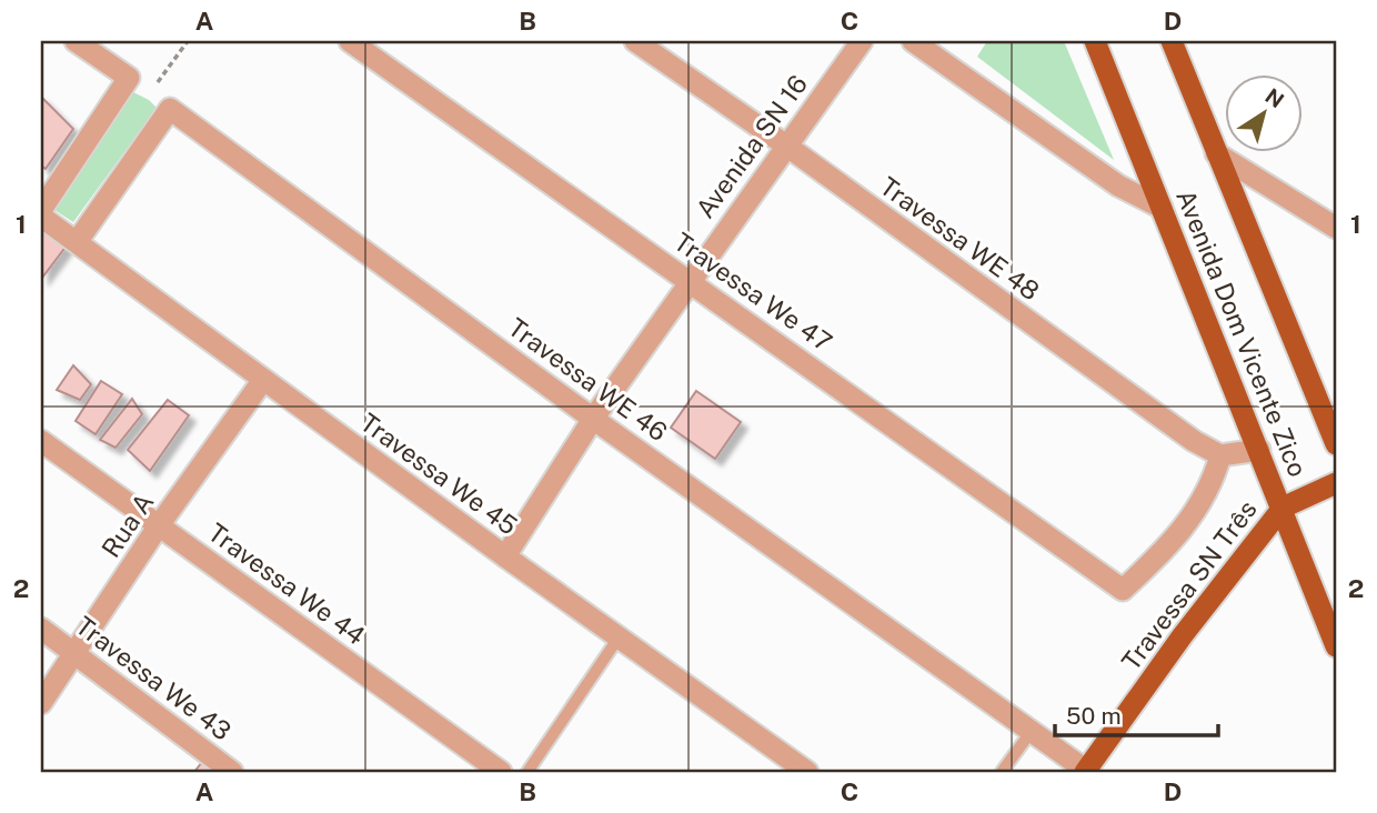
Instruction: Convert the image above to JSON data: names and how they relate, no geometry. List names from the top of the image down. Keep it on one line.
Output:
{"streets":{"main road":["Avenida Dom Vicente Zico","Travessa SN Três"],"street":["Avenida SN 16","Travessa WE 48","Travessa We 47","Travessa WE 46","Travessa We 45","Rua A","Travessa We 44","Travessa We 43"]},"crossings":[["Avenida SN 16","Travessa WE 48"],["Avenida SN 16","Travessa We 47"],["Avenida SN 16","Travessa WE 46"],["Avenida SN 16","Travessa We 45"],["Travessa WE 48","Travessa We 47"],["Avenida Dom Vicente Zico","Travessa SN Três"],["Travessa WE 46","Travessa We 45"],["Travessa WE 46","Travessa SN Três"],["Travessa We 45","Rua A"],["Rua A","Travessa We 44"],["Rua A","Travessa We 43"]],"scale_bar":"50 m","north":"top right","grid":{"columns":["A","B","C","D"],"rows":["1","2"]}}
